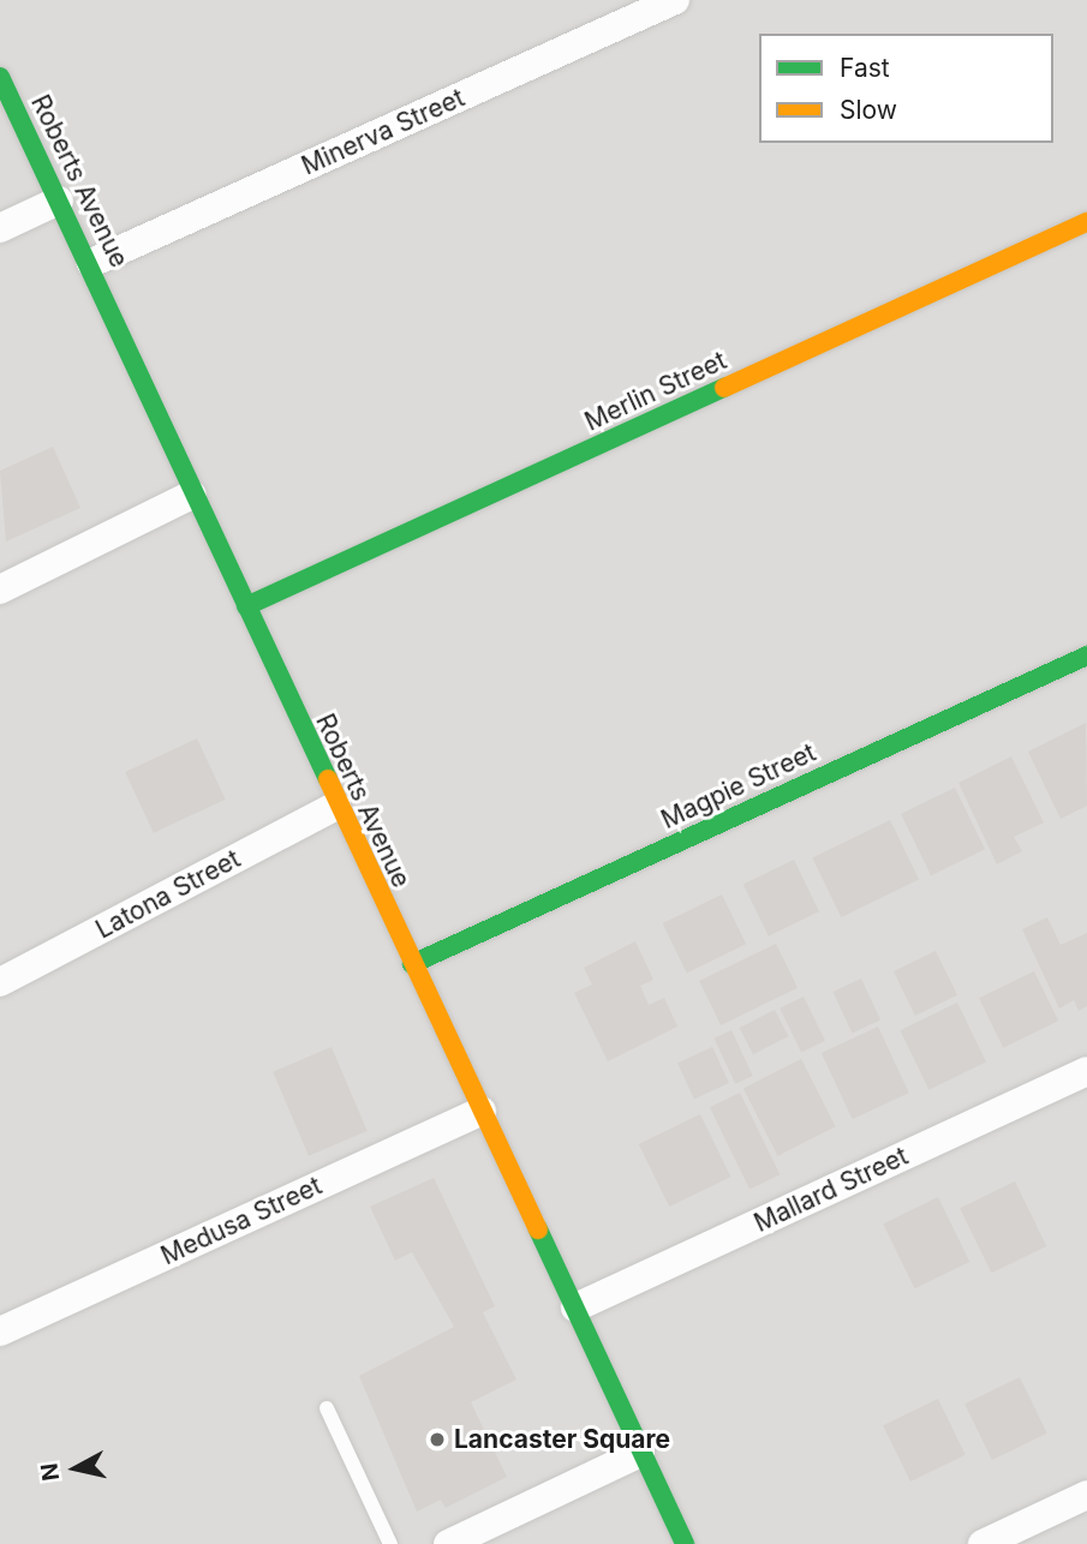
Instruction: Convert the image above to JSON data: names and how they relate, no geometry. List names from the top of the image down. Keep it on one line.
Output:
{"streets":{"street":["Minerva Street","Roberts Avenue","Merlin Street","Magpie Street","Latona Street","Mallard Street","Medusa Street"]},"crossings":[["Minerva Street","Roberts Avenue"],["Roberts Avenue","Merlin Street"],["Roberts Avenue","Magpie Street"],["Roberts Avenue","Latona Street"],["Roberts Avenue","Mallard Street"],["Roberts Avenue","Medusa Street"]],"places":["Lancaster Square"],"legend":["Fast","Slow"],"north":"left"}
